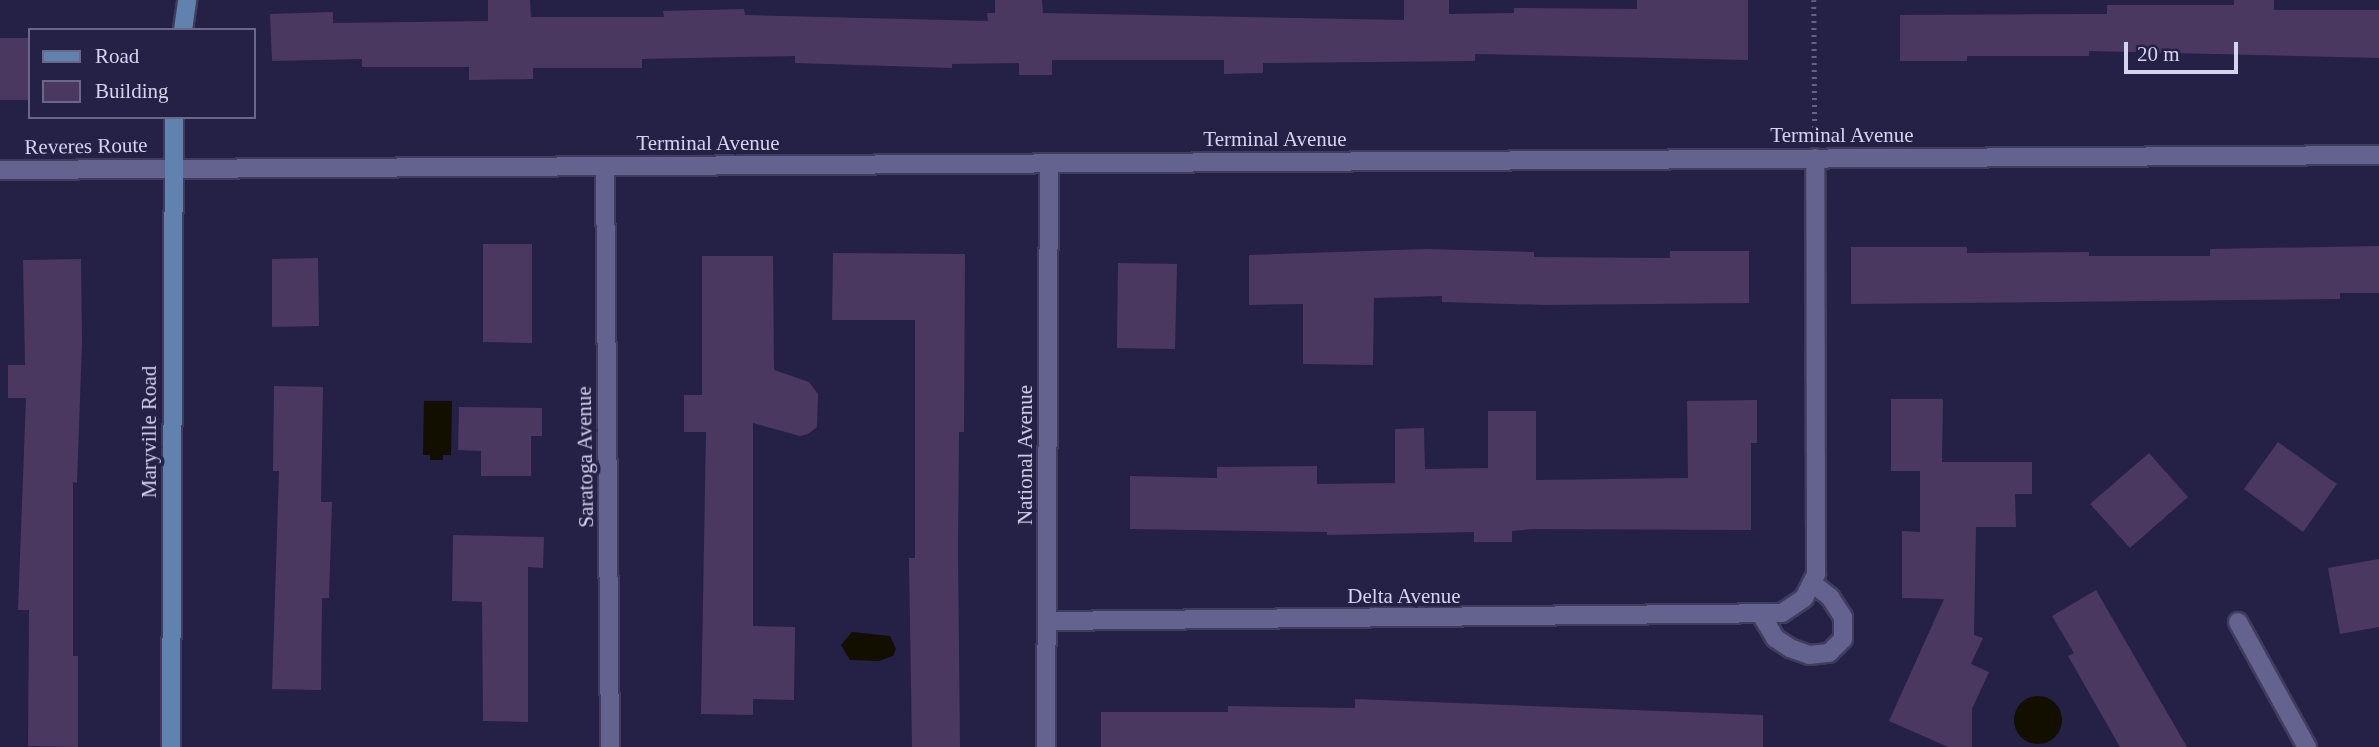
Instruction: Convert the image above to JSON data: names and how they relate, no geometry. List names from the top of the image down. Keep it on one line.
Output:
{"streets":{"main road":["Maryville Road"],"street":["Terminal Avenue","Reveres Route","National Avenue","Saratoga Avenue","Delta Avenue"]},"crossings":[["Terminal Avenue","Reveres Route"],["Terminal Avenue","Maryville Road"],["Terminal Avenue","National Avenue"],["Terminal Avenue","Saratoga Avenue"],["Reveres Route","Maryville Road"],["National Avenue","Delta Avenue"]],"legend":["Road","Building"],"scale_bar":"20 m"}
